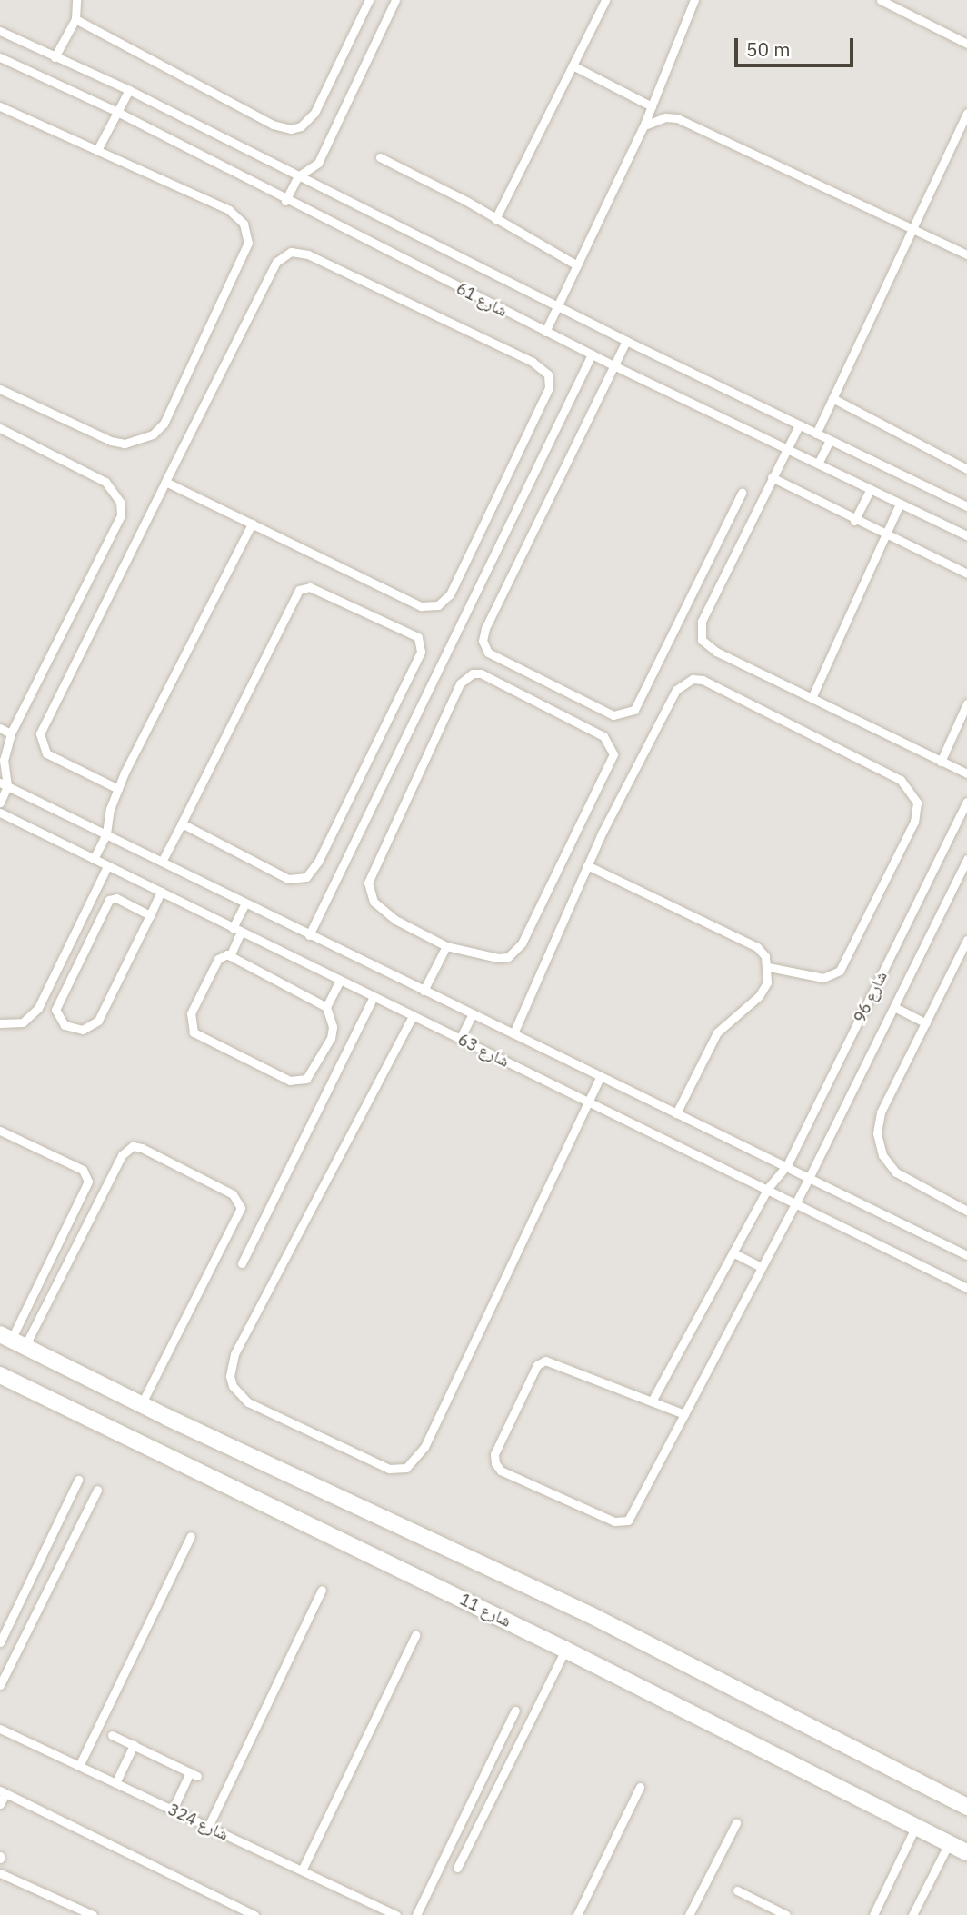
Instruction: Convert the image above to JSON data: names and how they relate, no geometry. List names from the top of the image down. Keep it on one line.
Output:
{"streets":{"street":["شارع 11"],"lane":["شارع 61","شارع 96","شارع 63","شارع 324"]},"crossings":[["شارع 96","شارع 63"]],"scale_bar":"50 m"}
